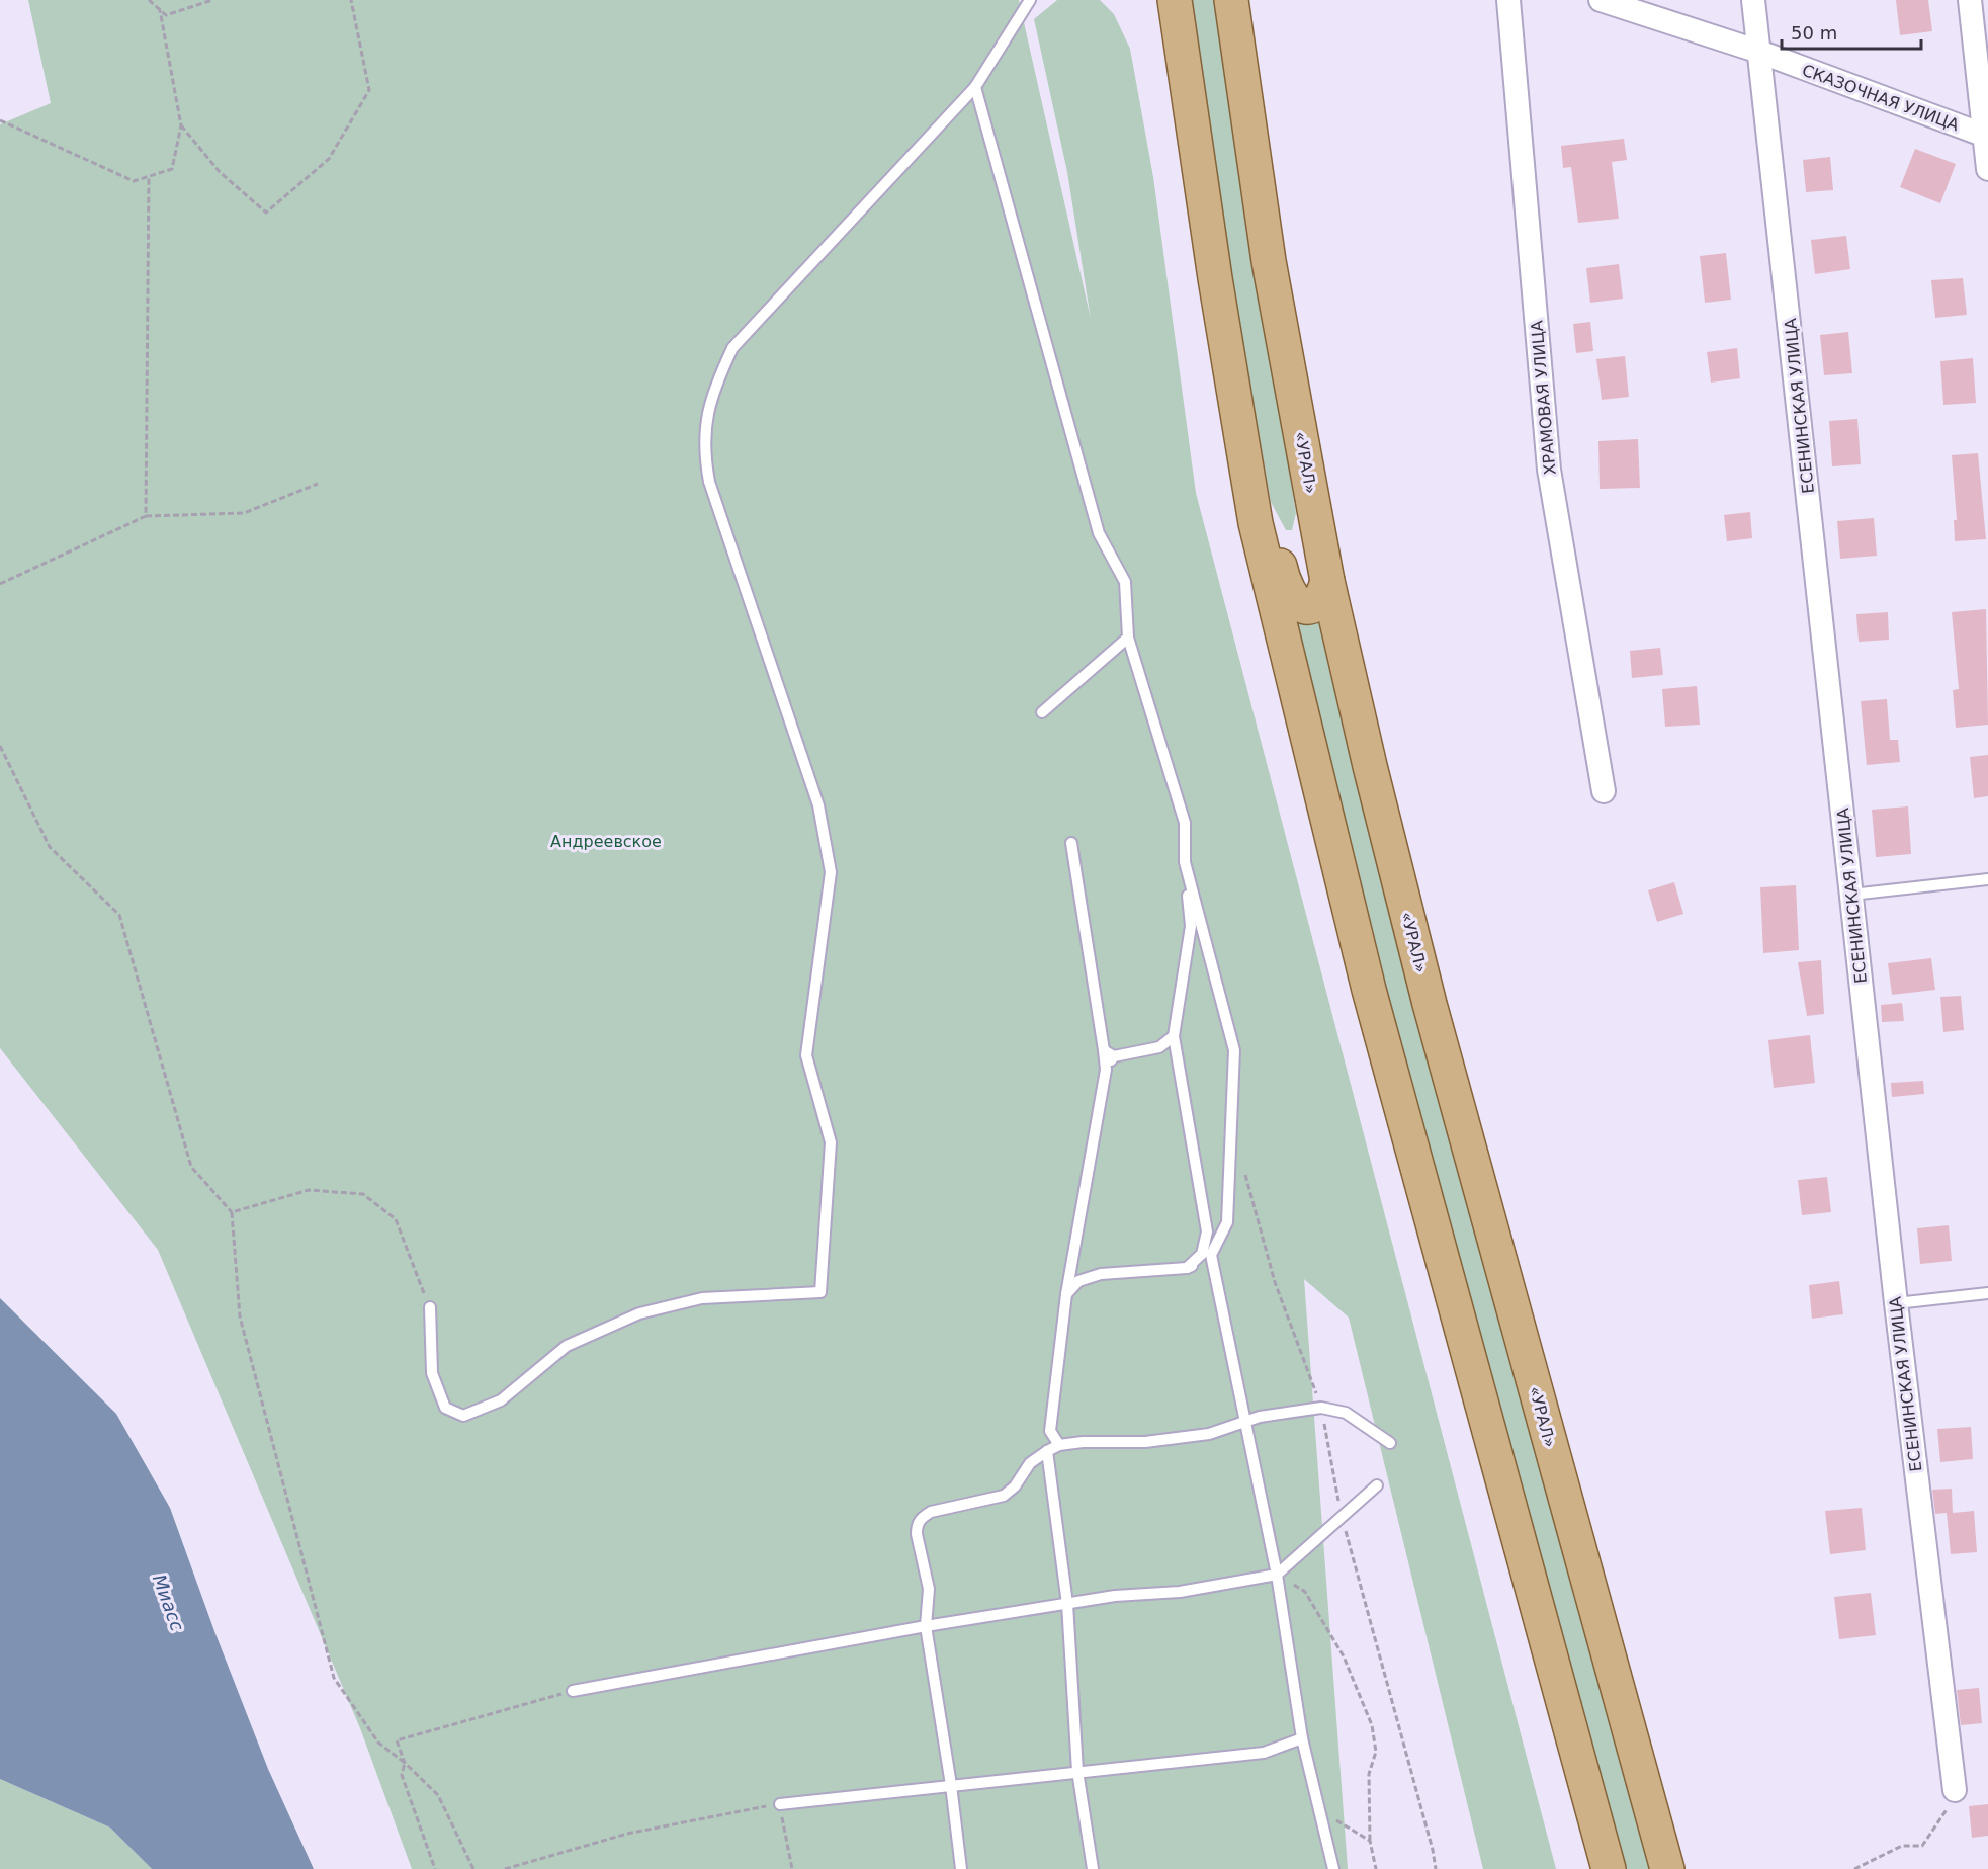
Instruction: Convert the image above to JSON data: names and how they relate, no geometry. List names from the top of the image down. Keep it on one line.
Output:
{"streets":{"main road":["«УРАЛ»"],"street":["СКАЗОЧНАЯ УЛИЦА","ХРАМОВАЯ УЛИЦА","ЕСЕНИНСКАЯ УЛИЦА"]},"crossings":[["СКАЗОЧНАЯ УЛИЦА","ЕСЕНИНСКАЯ УЛИЦА"]],"water":["Миасс"],"parks":["Андреевское"],"scale_bar":"50 m"}
